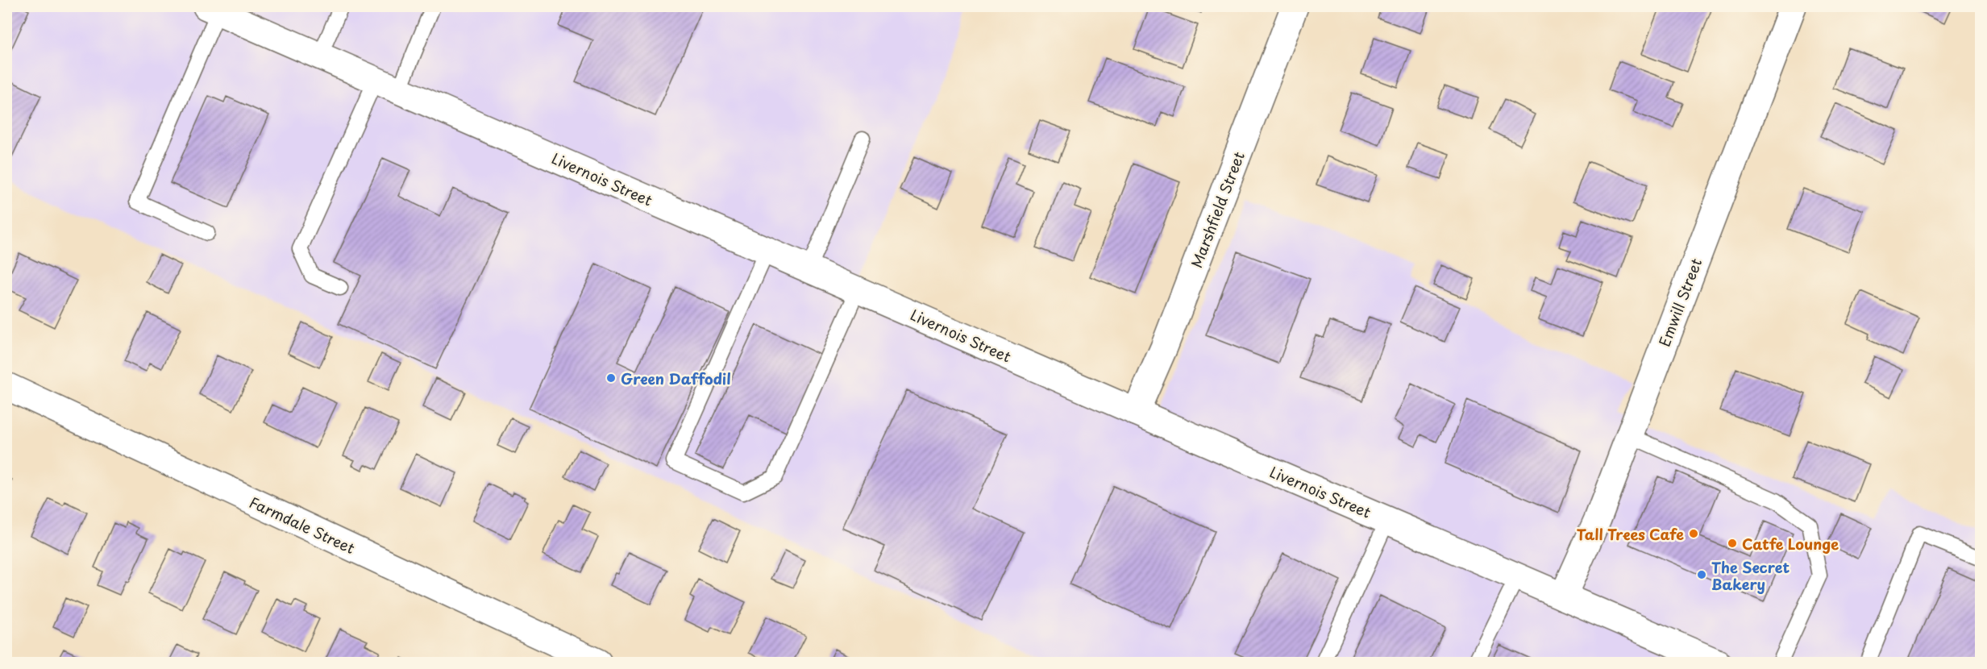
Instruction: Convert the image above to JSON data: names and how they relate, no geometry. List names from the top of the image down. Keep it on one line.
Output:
{"streets":{"street":["Livernois Street","Marshfield Street","Emwill Street","Farmdale Street"]},"crossings":[["Livernois Street","Marshfield Street"],["Livernois Street","Emwill Street"]],"places":["Green Daffodil","Tall Trees Cafe","Catfe Lounge","The Secret Bakery"]}
